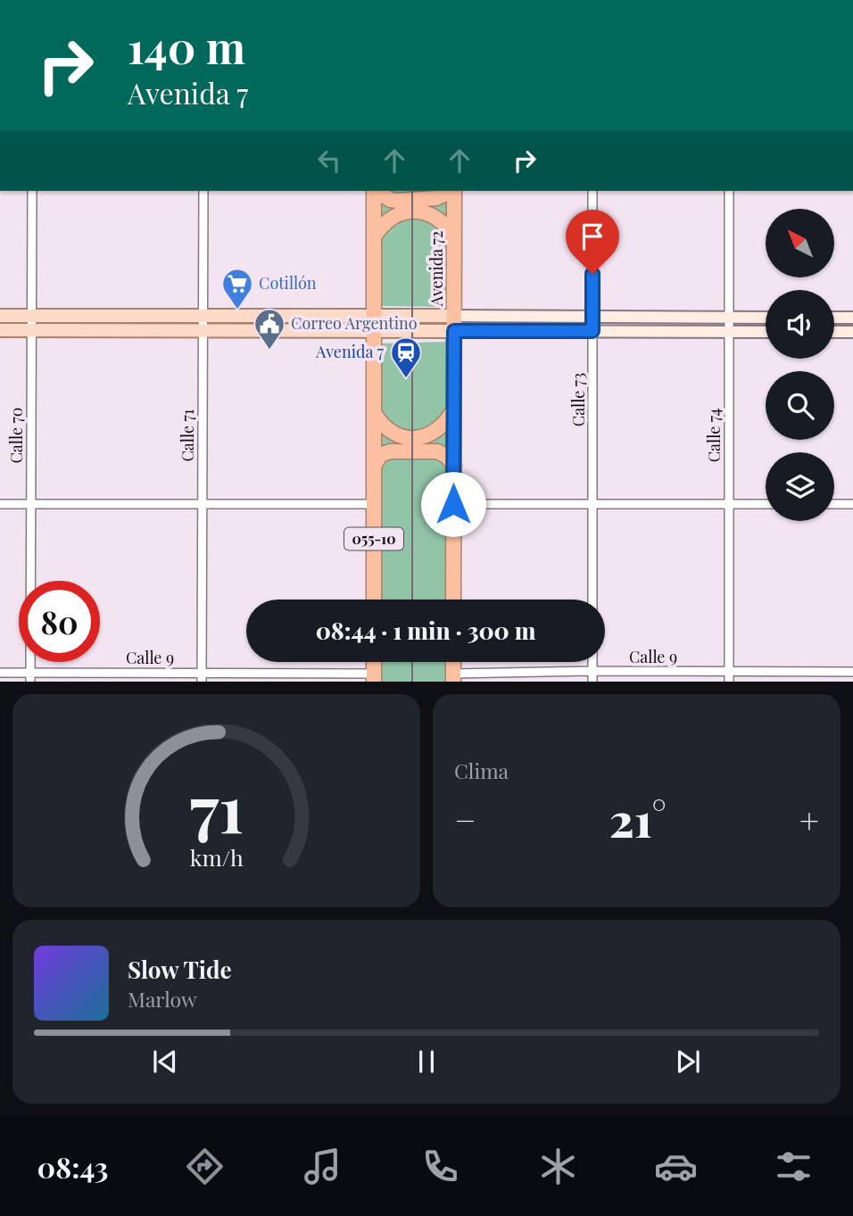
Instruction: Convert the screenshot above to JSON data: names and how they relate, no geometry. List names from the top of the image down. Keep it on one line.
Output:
{"streets":{"highway":["Avenida 72","055-10"],"street":["Calle 73","Calle 70","Calle 71","Calle 74","Calle 9"]},"crossings":[["Calle 70","Calle 9"],["Calle 71","Calle 9"],["Calle 74","Calle 9"]],"places":{"supermarket":["Cotillón"],"public building":["Correo Argentino"],"station":["Avenida 7"]},"north":"top left","page":{"turn":["140 m","Avenida 7"],"limit":"80","trip":"08:44 · 1 min · 300 m","tile":"Clima","heat":["−","21°","+"],"song":["Slow Tide","Marlow"],"tabs":"08:43","gauge":["71","km/h"]}}
